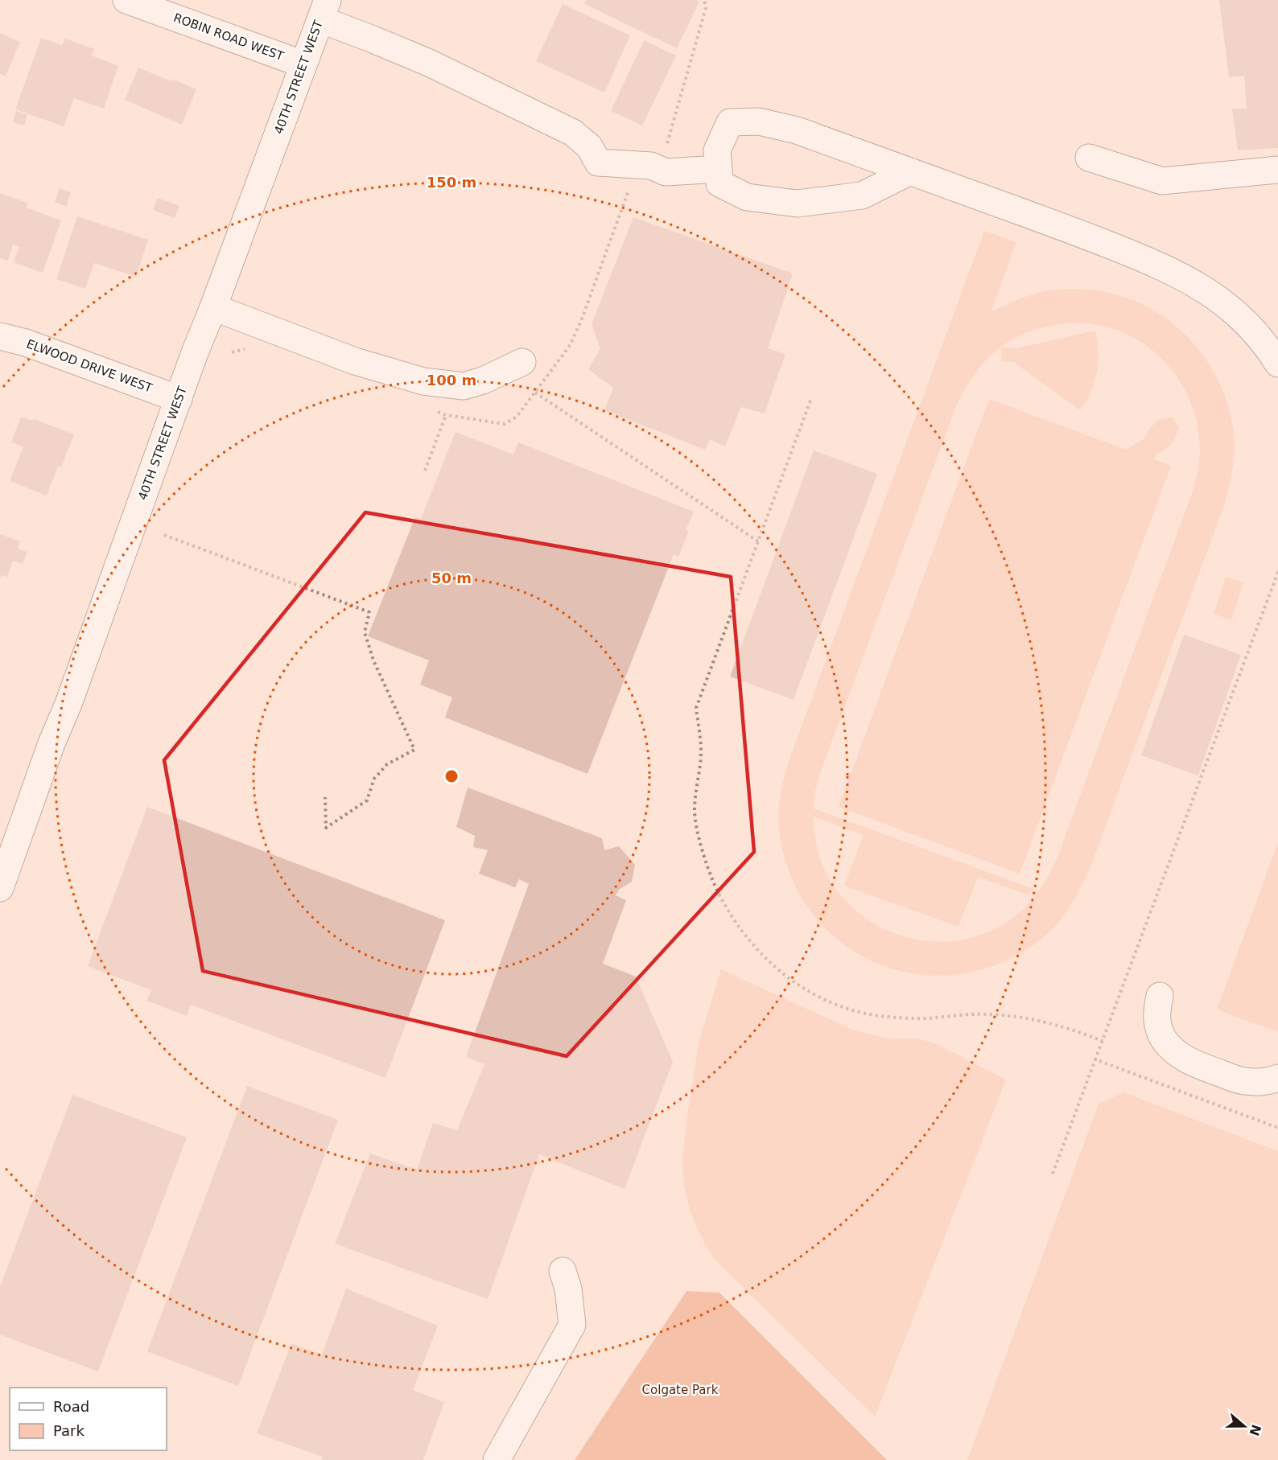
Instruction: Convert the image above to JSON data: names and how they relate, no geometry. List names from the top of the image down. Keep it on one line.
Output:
{"streets":{"street":["ROBIN ROAD WEST","40TH STREET WEST","ELWOOD DRIVE WEST"]},"crossings":[["ROBIN ROAD WEST","40TH STREET WEST"],["40TH STREET WEST","ELWOOD DRIVE WEST"]],"parks":["Colgate Park"],"legend":["Road","Park"],"north":"right","rings":["150 m","100 m","50 m"]}
